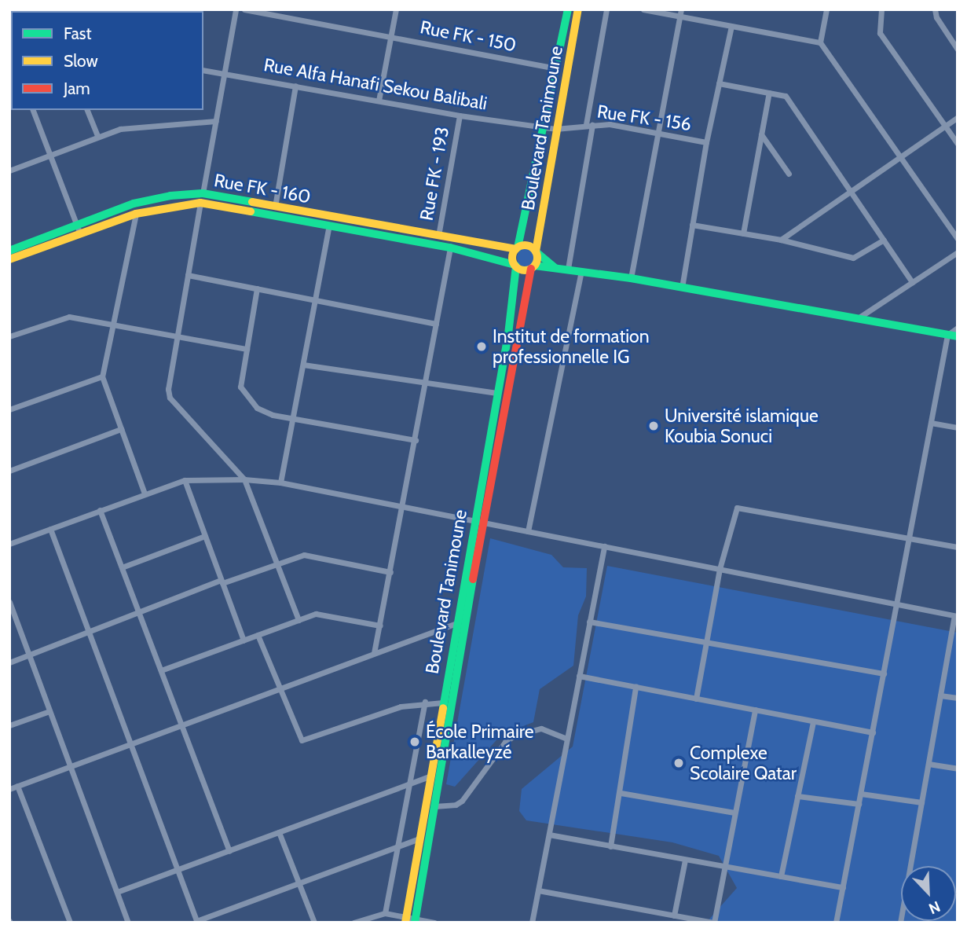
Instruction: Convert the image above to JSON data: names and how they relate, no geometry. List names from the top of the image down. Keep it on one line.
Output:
{"streets":{"main road":["Boulevard Tanimoune","Rue FK - 160"],"street":["Rue FK - 150","Rue Alfa Hanafi Sekou Balibali","Rue FK - 156","Rue FK - 193"]},"crossings":[["Rue FK - 150","Boulevard Tanimoune"],["Rue Alfa Hanafi Sekou Balibali","Rue FK - 156"],["Rue Alfa Hanafi Sekou Balibali","Boulevard Tanimoune"],["Rue Alfa Hanafi Sekou Balibali","Rue FK - 193"],["Rue FK - 156","Boulevard Tanimoune"],["Boulevard Tanimoune","Rue FK - 160"],["Rue FK - 193","Rue FK - 160"]],"places":["Institut de formation professionnelle IG","Université islamique Koubia Sonuci","École Primaire Barkalleyzé","Complexe Scolaire Qatar"],"legend":["Fast","Slow","Jam"],"north":"bottom right"}
